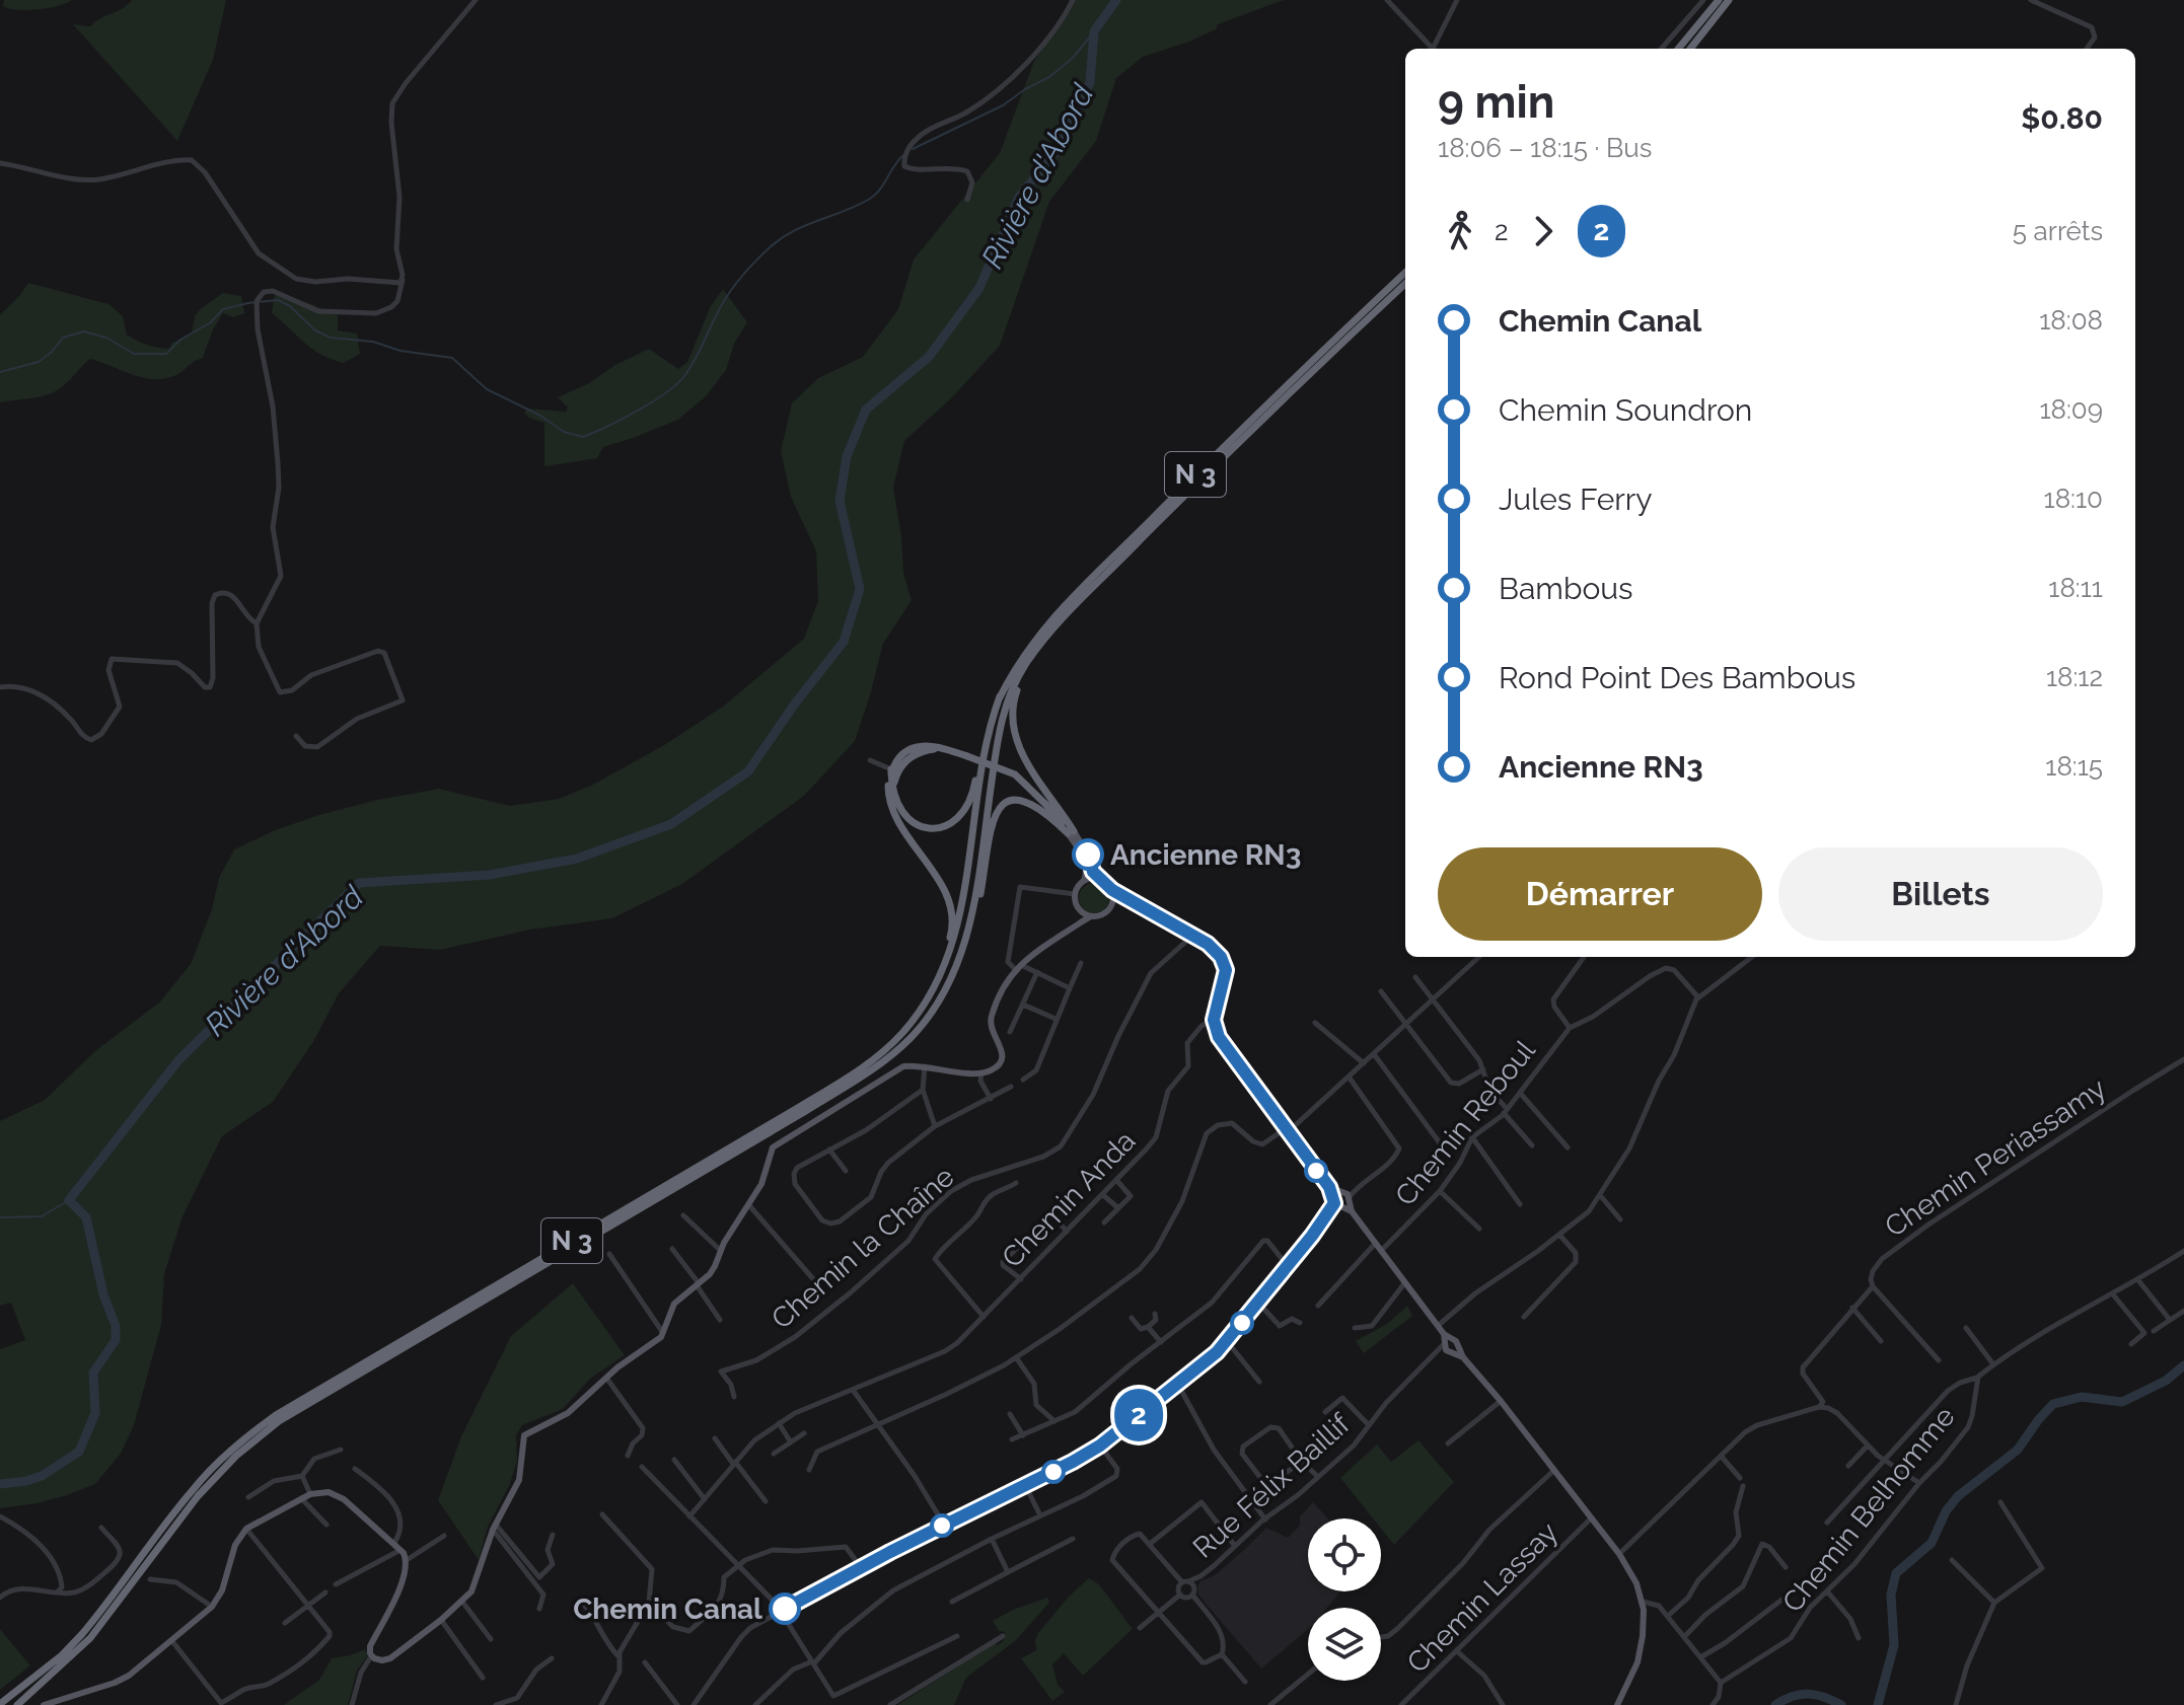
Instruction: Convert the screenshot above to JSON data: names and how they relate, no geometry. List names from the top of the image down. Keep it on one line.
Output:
{"streets":{"highway":["N 3"],"street":["Chemin Reboul","Chemin Periassamy","Chemin Anda","Chemin la Chaîne","Rue Félix Baillif","Chemin Belhomme","Chemin Lassay"]},"water":["Rivière d'Abord"],"places":["Ancienne RN3","Chemin Canal"],"lines":["bus line 2"],"page":{"on_map":"2","heading":["9 min","18:06 – 18:15 · Bus","$0.80"],"legs":["2","2","5 arrêts"],"list":[{"name":"Chemin Canal","value":"18:08"},{"name":"Chemin Soundron","value":"18:09"},{"name":"Jules Ferry","value":"18:10"},{"name":"Bambous","value":"18:11"},{"name":"Rond Point Des Bambous","value":"18:12"},{"name":"Ancienne RN3","value":"18:15"}],"buttons":["Démarrer","Billets"]}}
